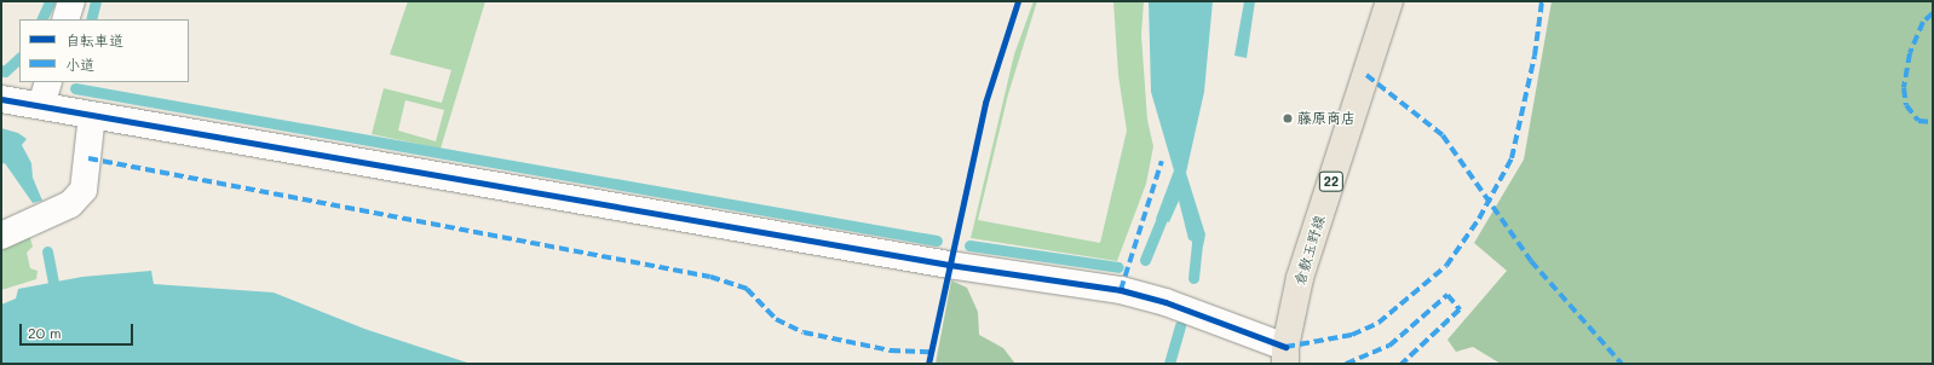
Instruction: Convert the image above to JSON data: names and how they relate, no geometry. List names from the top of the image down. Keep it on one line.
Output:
{"streets":{"main road":["22","倉敷玉野線"]},"places":["藤原商店"],"legend":["自転車道","小道"],"scale_bar":"20 m"}
